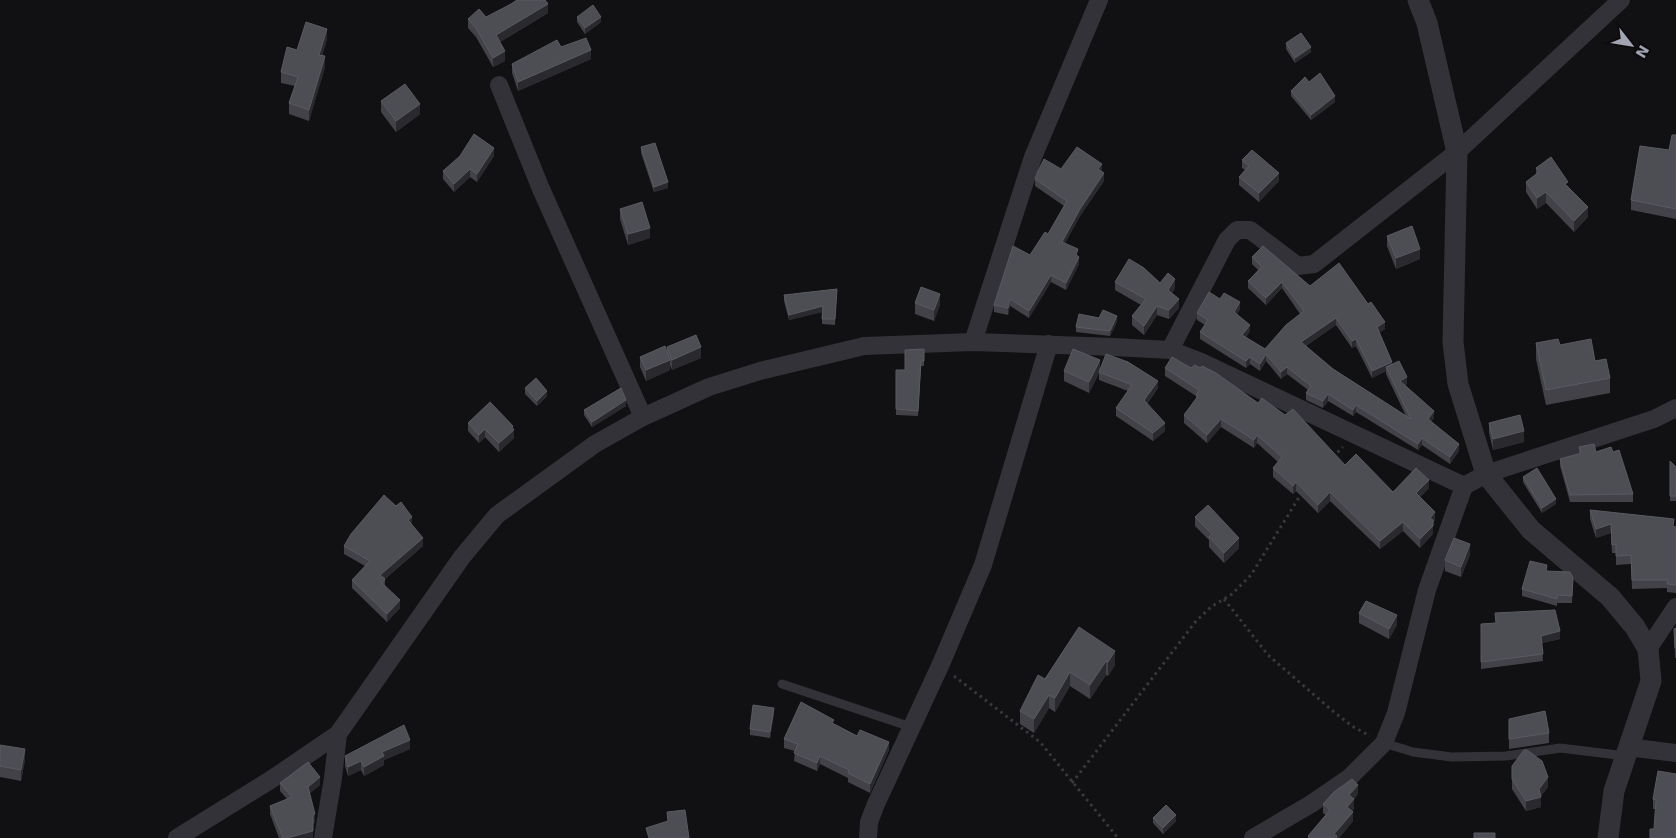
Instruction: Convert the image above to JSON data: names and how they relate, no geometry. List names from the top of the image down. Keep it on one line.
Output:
{"north":"bottom right"}
